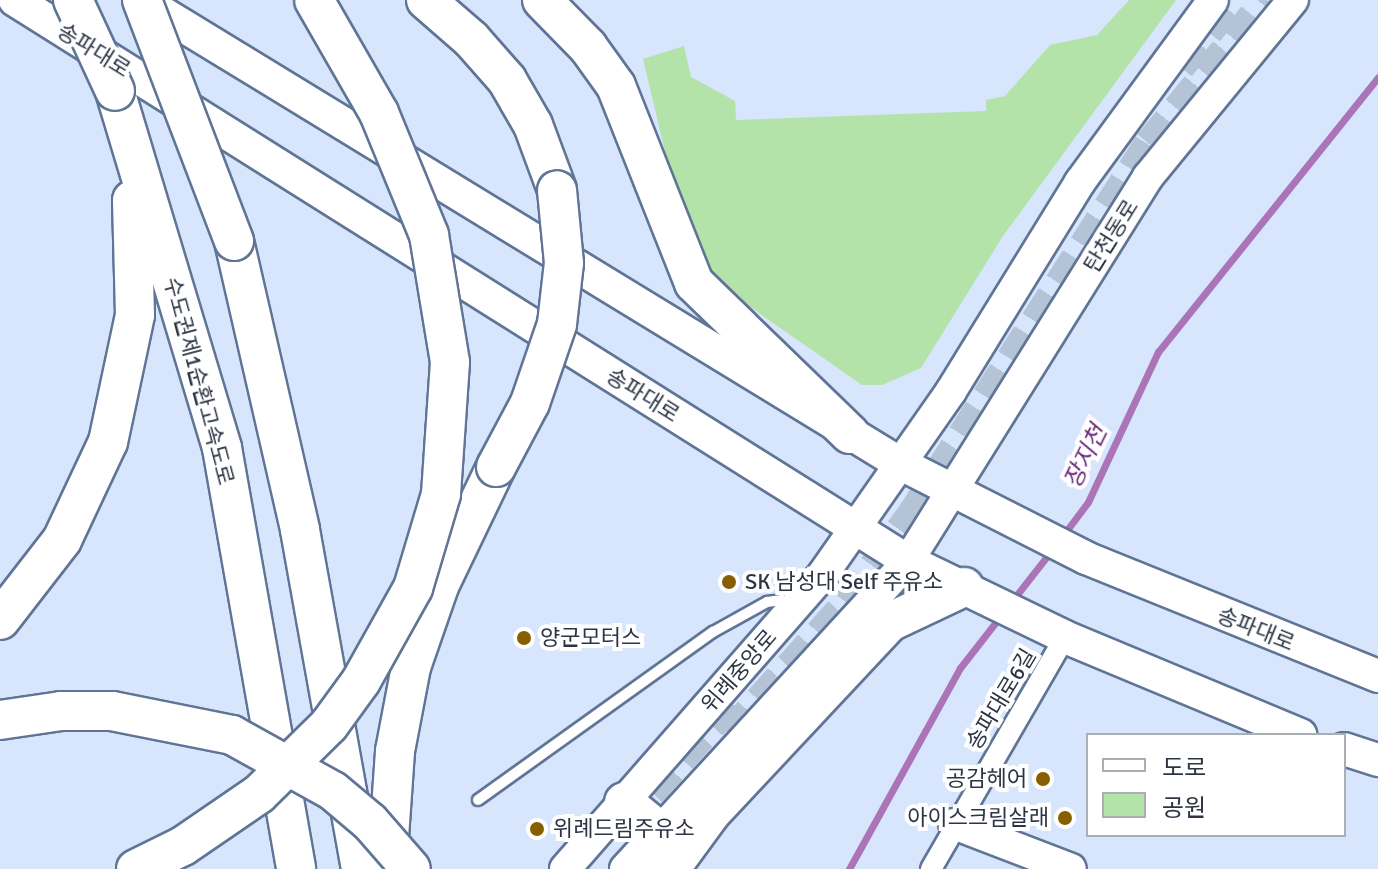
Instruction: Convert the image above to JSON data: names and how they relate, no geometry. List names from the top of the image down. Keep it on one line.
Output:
{"streets":{"highway":["수도권제1순환고속도로"],"main road":["송파대로","탄천동로","위례중앙로"],"street":["송파대로6길"]},"crossings":[["송파대로","탄천동로"],["송파대로","위례중앙로"],["송파대로","송파대로6길"]],"water":["장지천"],"places":["SK 남성대 Self 주유소","양군모터스","공감헤어","아이스크림살래","위례드림주유소"],"legend":["도로","공원"]}
